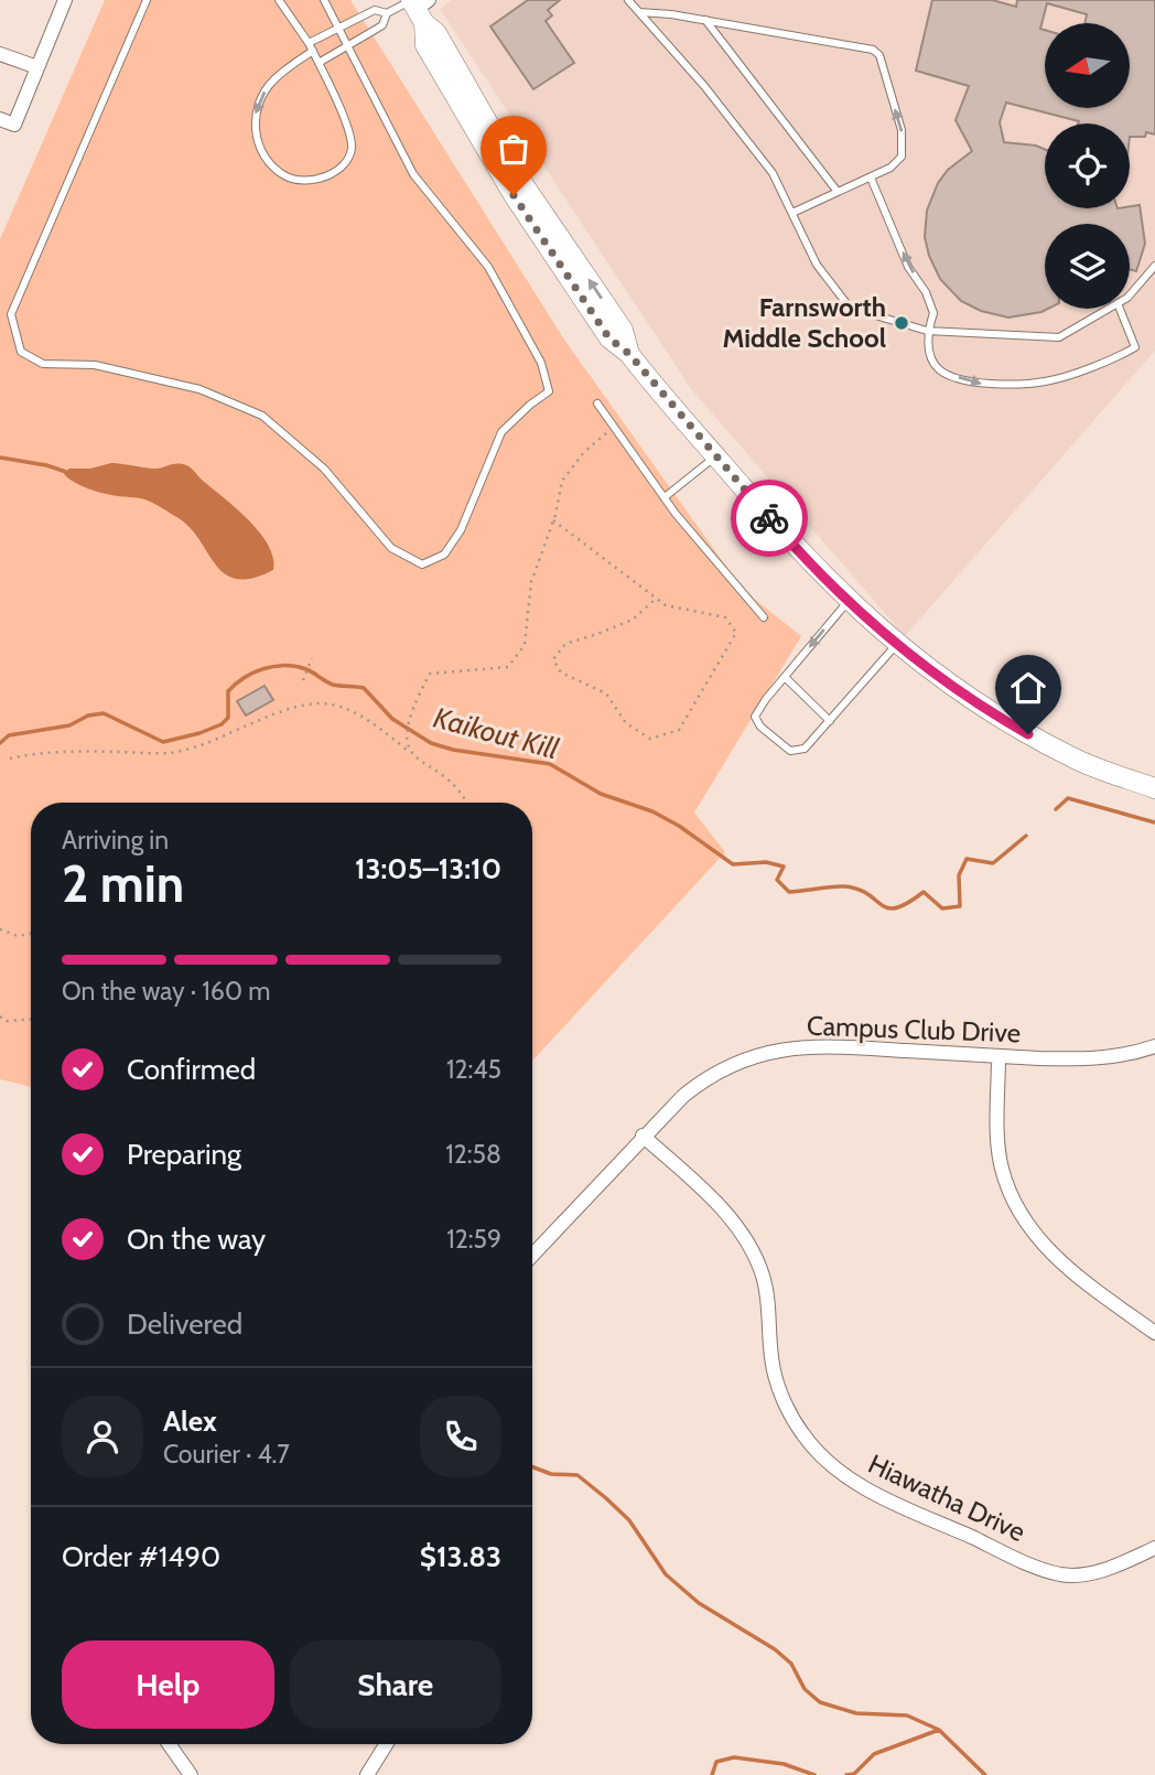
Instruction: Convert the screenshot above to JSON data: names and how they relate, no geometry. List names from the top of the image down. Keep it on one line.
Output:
{"streets":{"street":["Campus Club Drive","Hiawatha Drive"]},"crossings":[["Campus Club Drive","Hiawatha Drive"]],"water":["Kaikout Kill"],"places":["Farnsworth Middle School"],"north":"left","page":{"heading":["2 min","Arriving in","13:05–13:10"],"panel":["Alex","Courier · 4.7","Order #1490","$13.83"],"bar":"On the way · 160 m","list":[["Confirmed","12:45"],["Preparing","12:58"],["On the way","12:59"],"Delivered"],"buttons":["Help","Share"]}}
